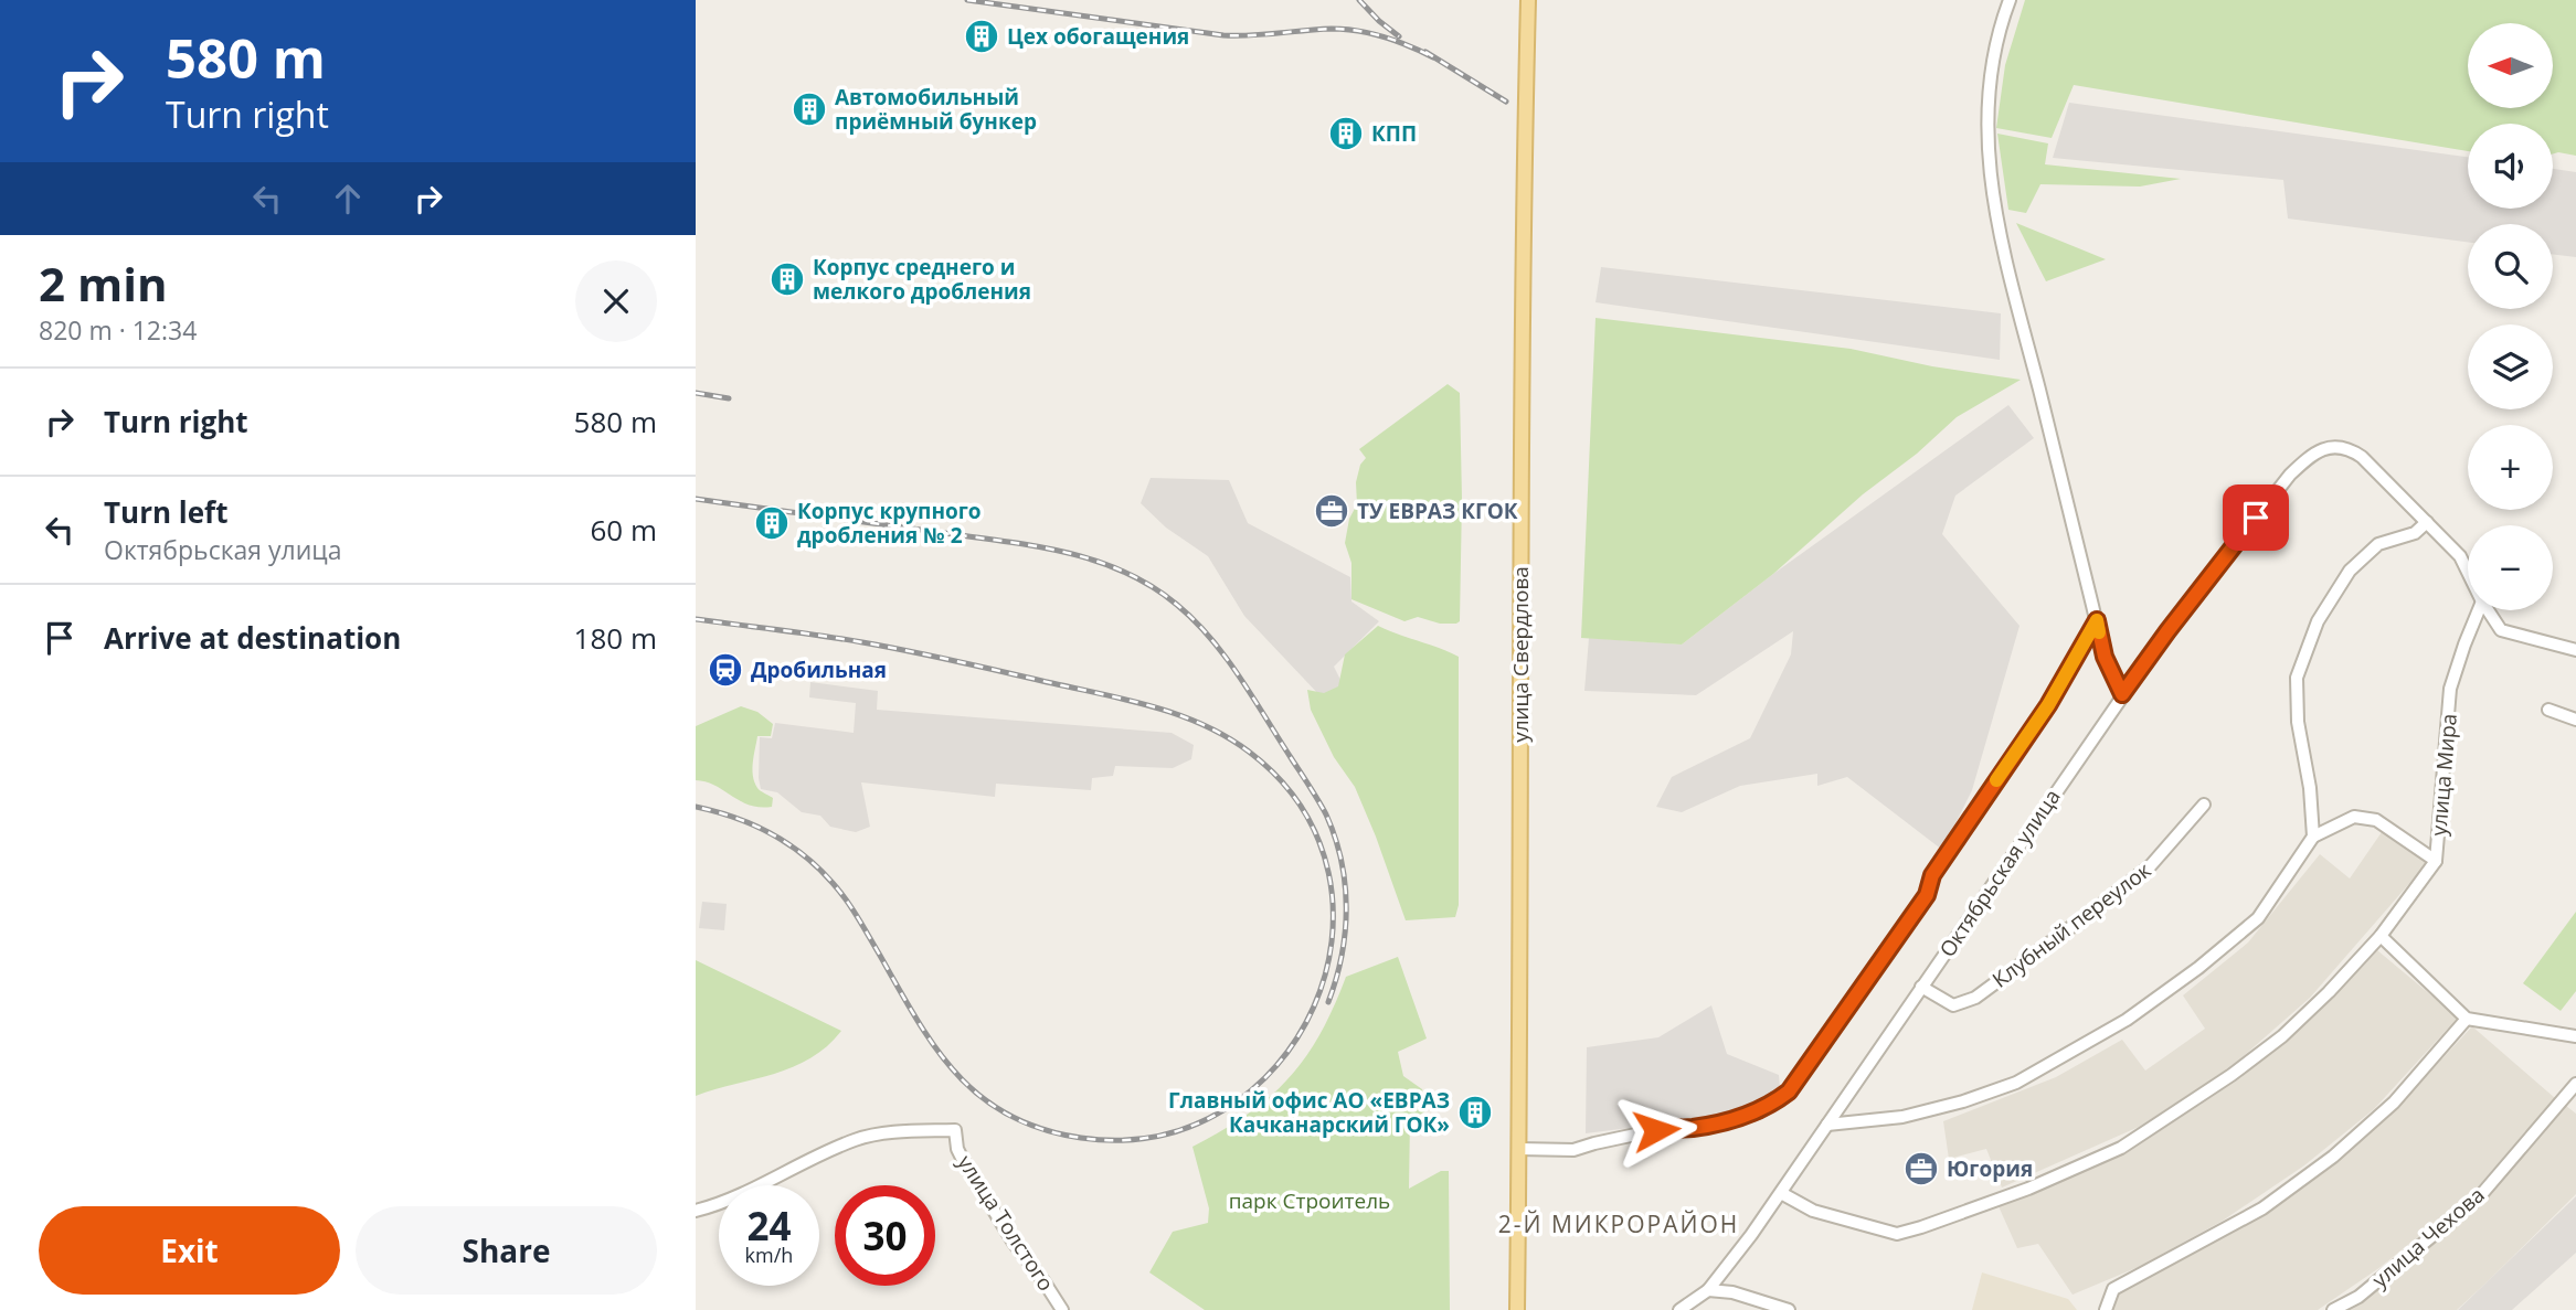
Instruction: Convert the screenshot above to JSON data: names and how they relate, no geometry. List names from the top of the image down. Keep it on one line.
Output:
{"streets":{"main road":["улица Свердлова"],"street":["улица Мира","Октябрьская улица","Клубный переулок","улица Толстого","улица Чехова"]},"crossings":[["улица Мира","Октябрьская улица"],["Октябрьская улица","Клубный переулок"]],"districts":["2-Й МИКРОРАЙОН"],"parks":["парк Строитель"],"places":{"building":["Цех обогащения","Автомобильный приёмный бункер","КПП","Корпус среднего и мелкого дробления","Корпус крупного дробления № 2","Главный офис АО «ЕВРАЗ Качканарский ГОК»"],"office":["ТУ ЕВРАЗ КГОК","Югория"],"station":["Дробильная"]},"north":"left","page":{"turn":["580 m","Turn right"],"map_buttons":["+","−"],"heading":["2 min","820 m · 12:34"],"list":[{"name":"Turn right","value":"580 m"},{"name":"Turn left","note":"Октябрьская улица","value":"60 m"},{"name":"Arrive at destination","value":"180 m"}],"speed":"24 km/h","limit":"30","buttons":["Exit","Share"]}}
